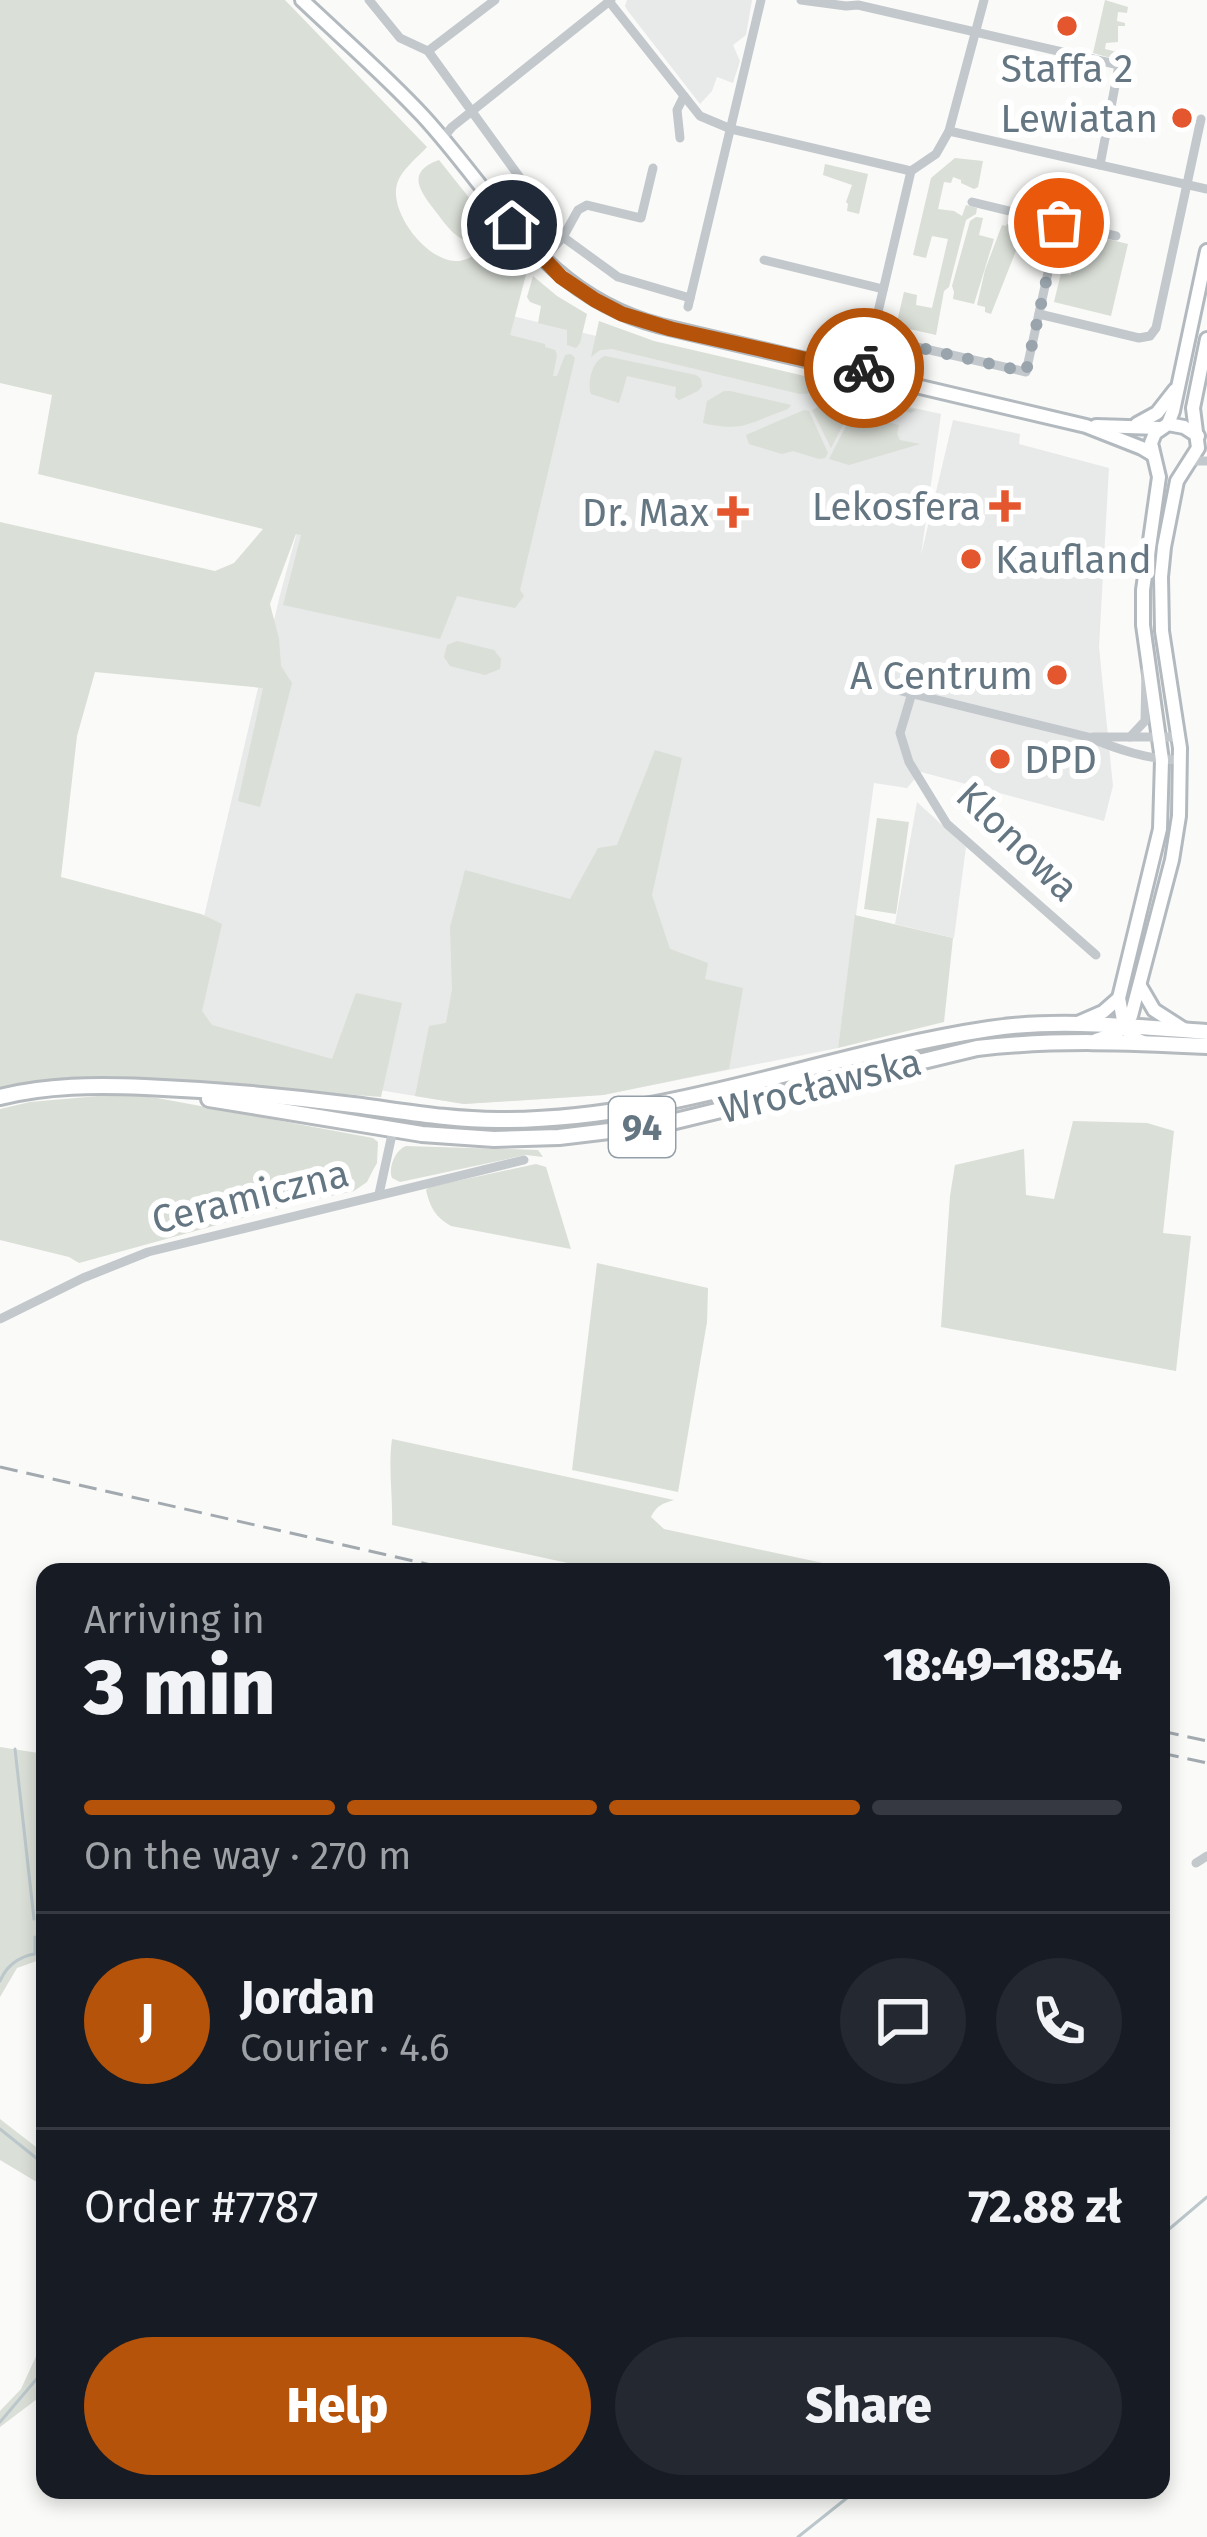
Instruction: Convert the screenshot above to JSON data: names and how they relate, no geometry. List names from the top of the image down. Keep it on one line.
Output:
{"streets":{"main road":["Wrocławska","94"],"street":["Klonowa","Ceramiczna"]},"places":{"other":["Staffa 2","Lewiatan","Kaufland","A Centrum","DPD"],"health":["Lekosfera","Dr. Max"]},"page":{"heading":["3 min","Arriving in","18:49–18:54"],"panel":["Jordan","Courier · 4.6","Order #7787","72.88 zł"],"bar":"On the way · 270 m","round":"J","buttons":["Help","Share"]}}
